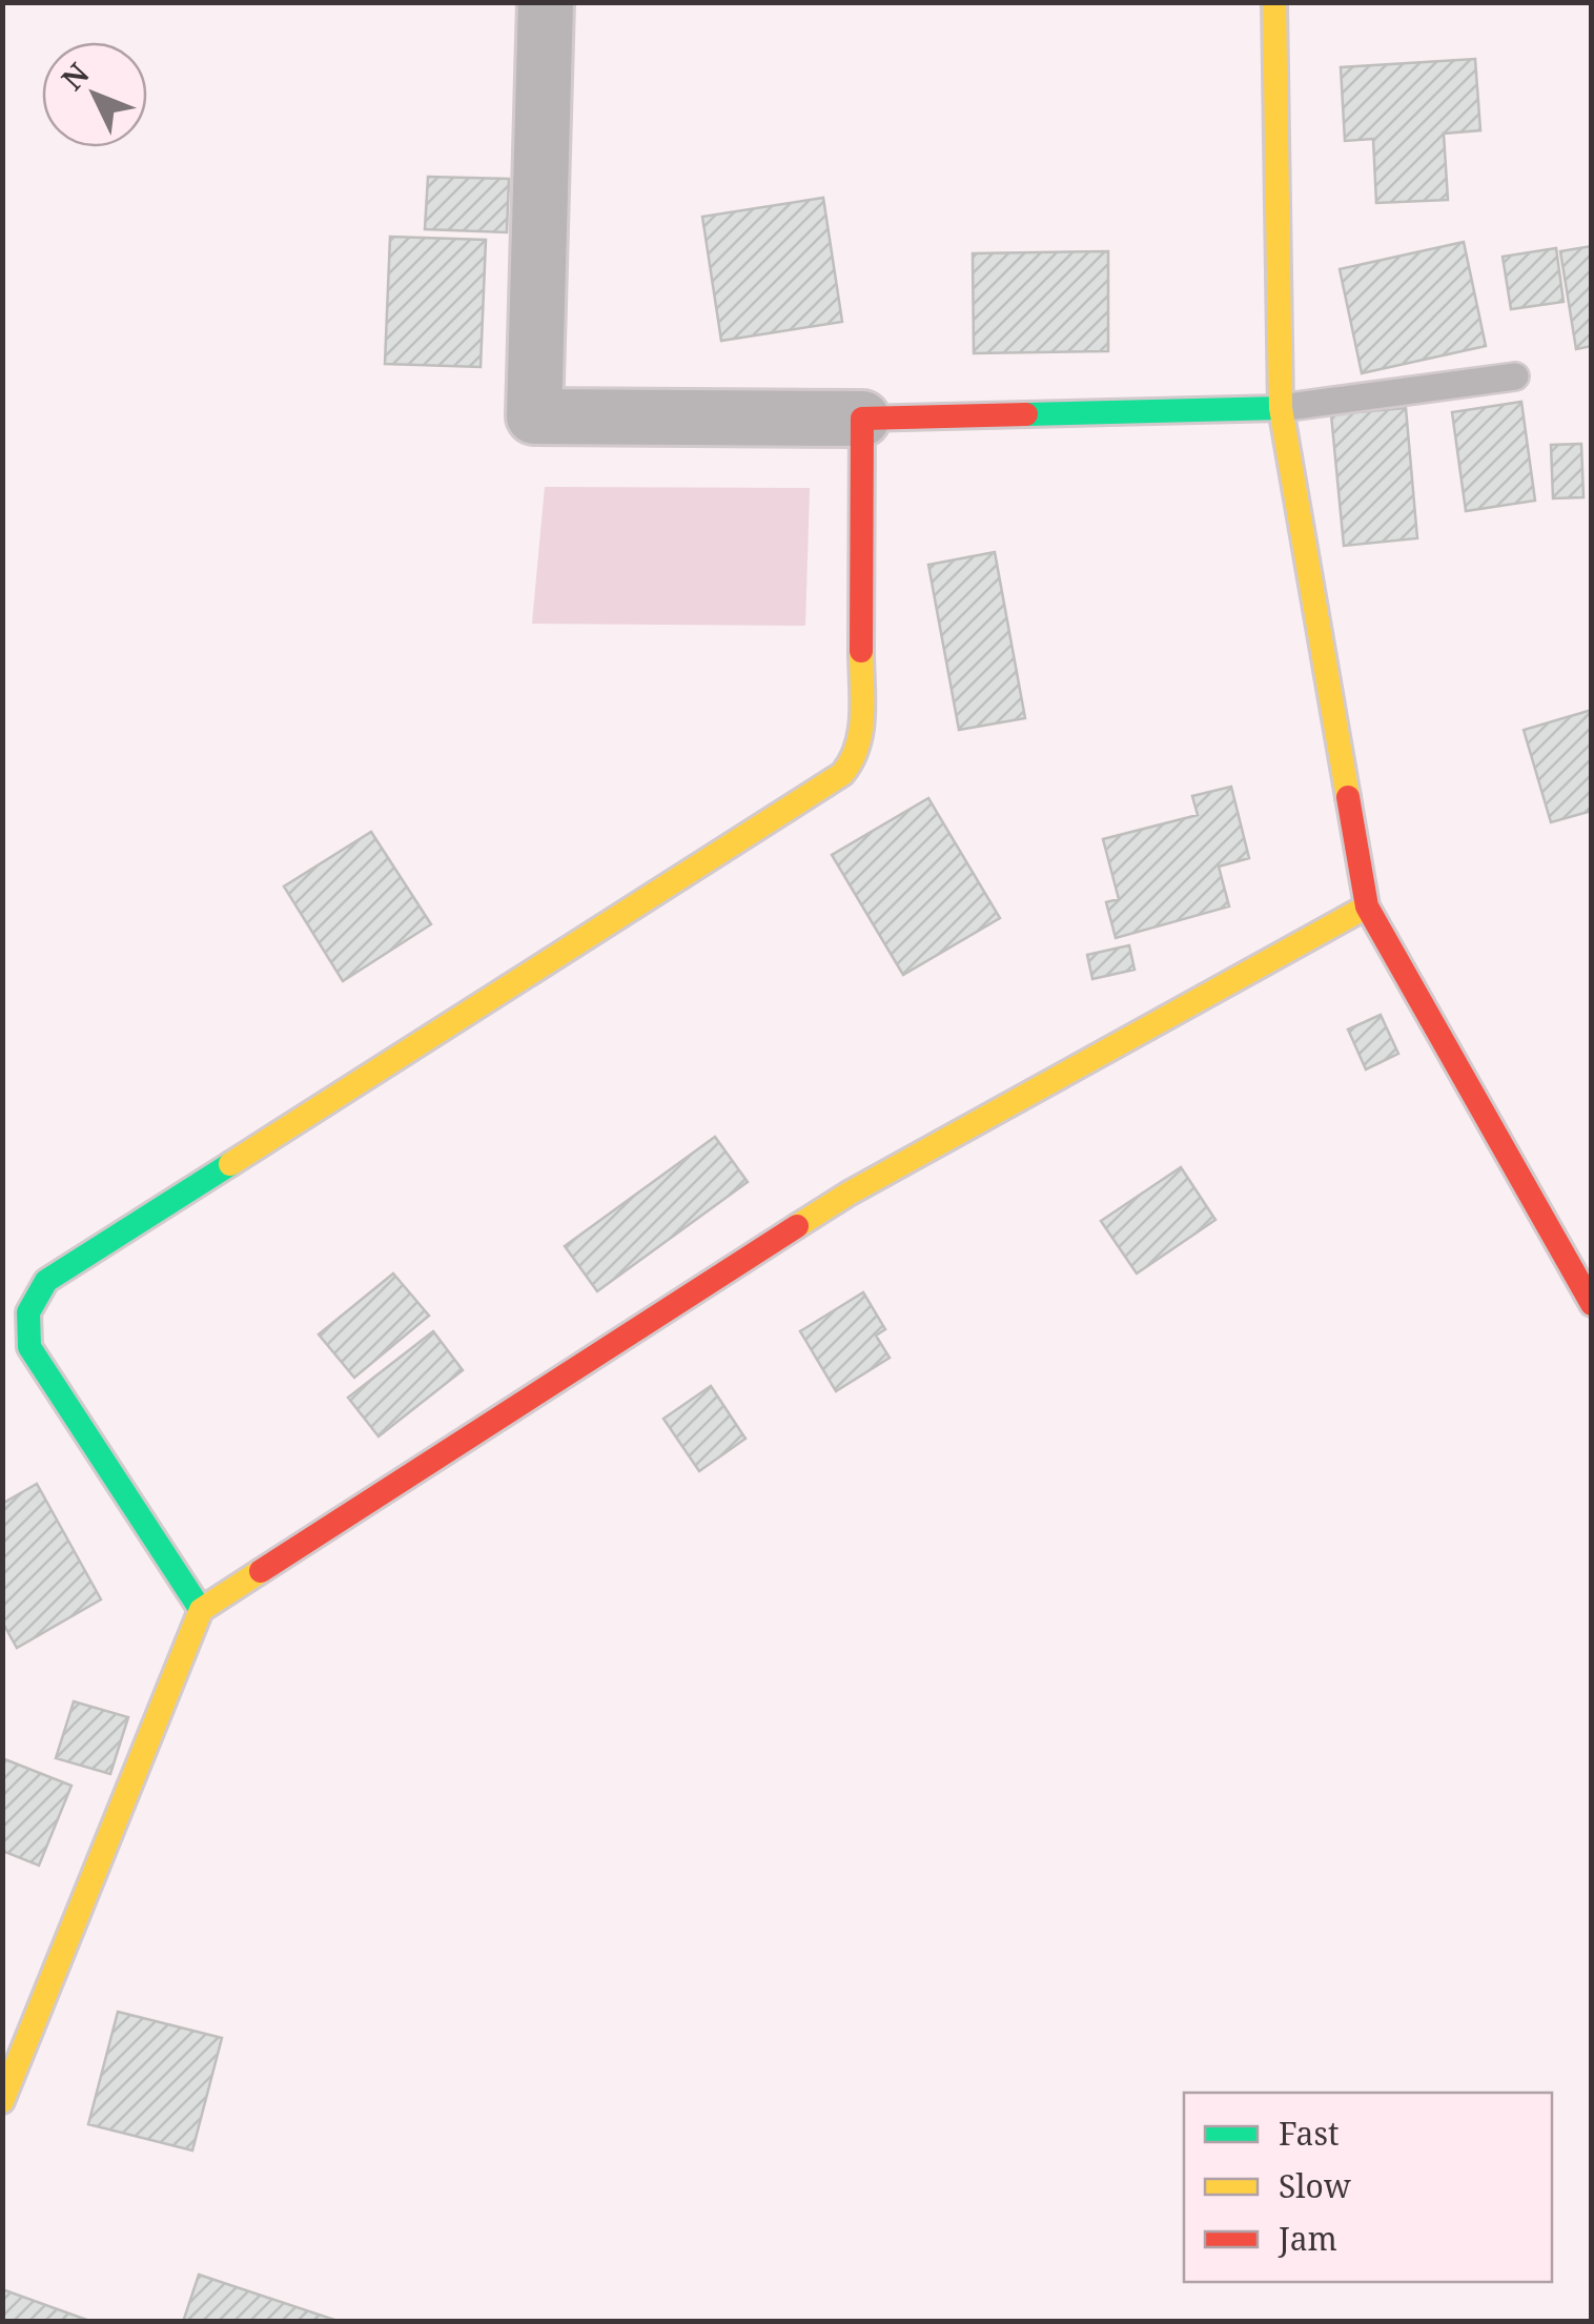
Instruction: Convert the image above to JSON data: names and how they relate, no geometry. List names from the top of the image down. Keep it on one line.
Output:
{"legend":["Fast","Slow","Jam"],"north":"top left"}
